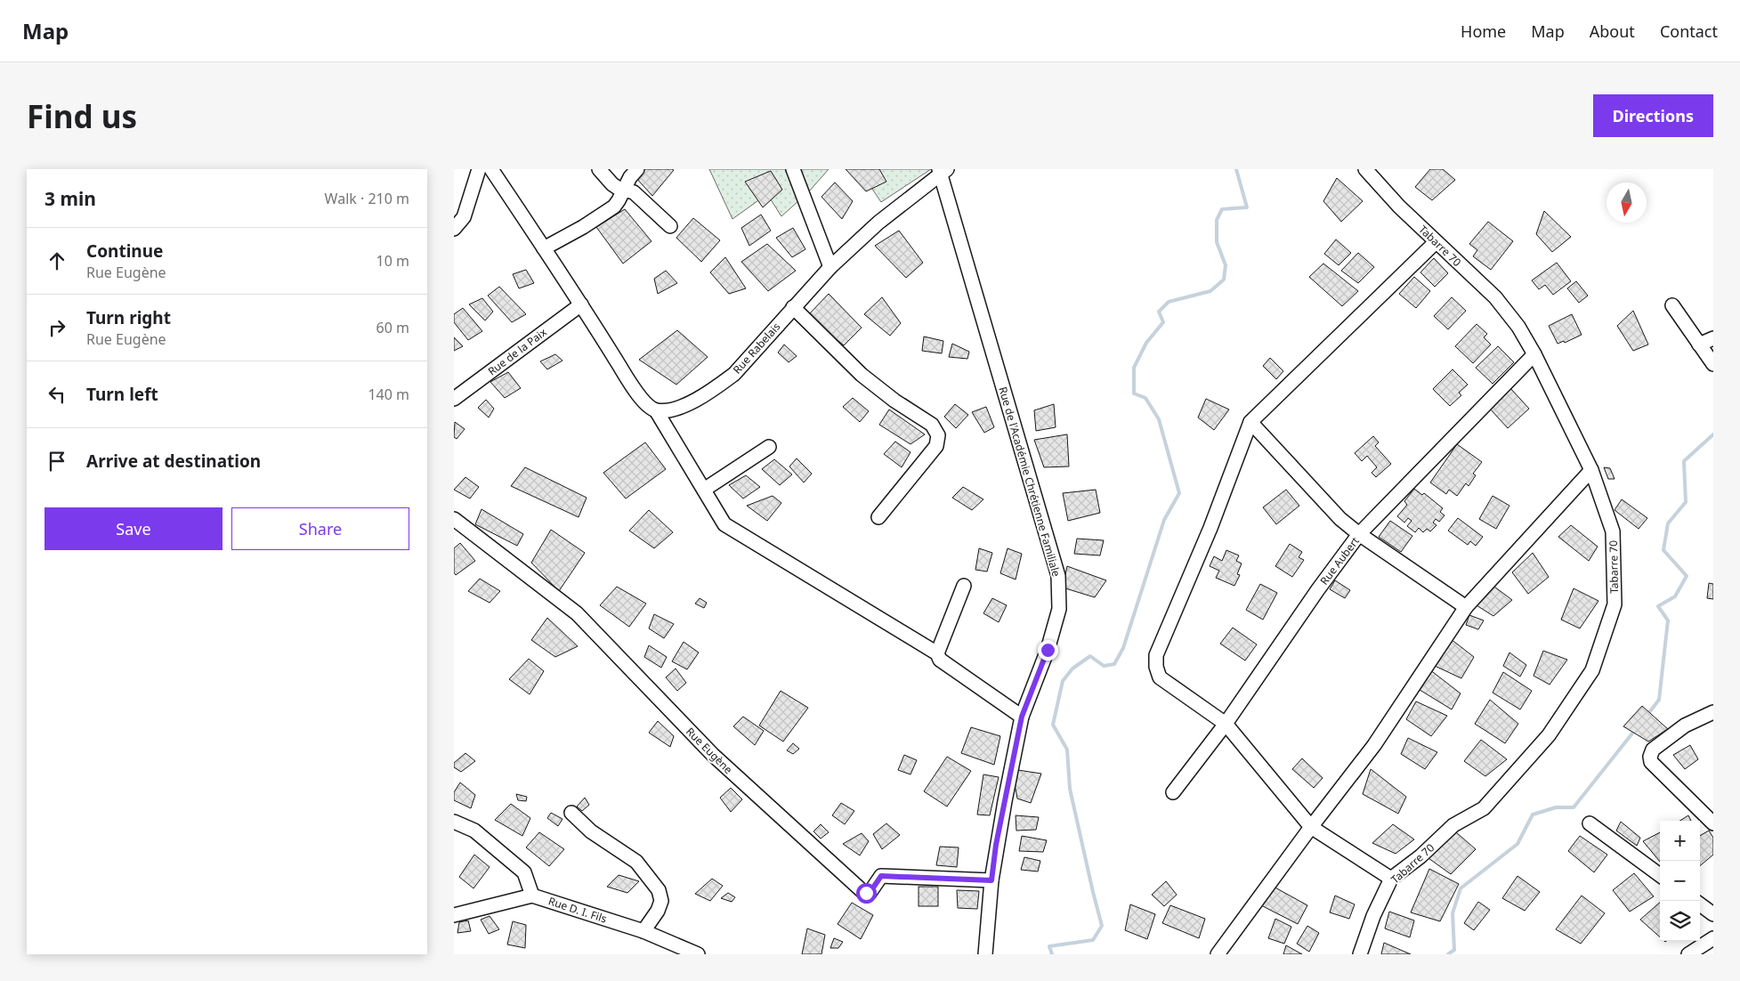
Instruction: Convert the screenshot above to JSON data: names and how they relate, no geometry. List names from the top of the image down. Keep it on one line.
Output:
{"streets":{"street":["Tabarre 70","Rue Rabelais","Rue de la Paix","Rue de l'Académie Chrétienne Familiale","Rue Aubert","Rue Eugène","Rue D. I. Fils"]},"crossings":[["Tabarre 70","Rue Aubert"],["Rue Rabelais","Rue de l'Académie Chrétienne Familiale"],["Rue de l'Académie Chrétienne Familiale","Rue Eugène"]],"north":"bottom","page":{"header":"Map","nav":["Home","Map","About","Contact"],"buttons":["Directions",["Save","Share"]],"title":"Find us","heading":["3 min","Walk · 210 m"],"list":[["Continue","Rue Eugène","10 m"],["Turn right","Rue Eugène","60 m"],["Turn left","140 m"],"Arrive at destination"],"map_buttons":["+","−"]}}
